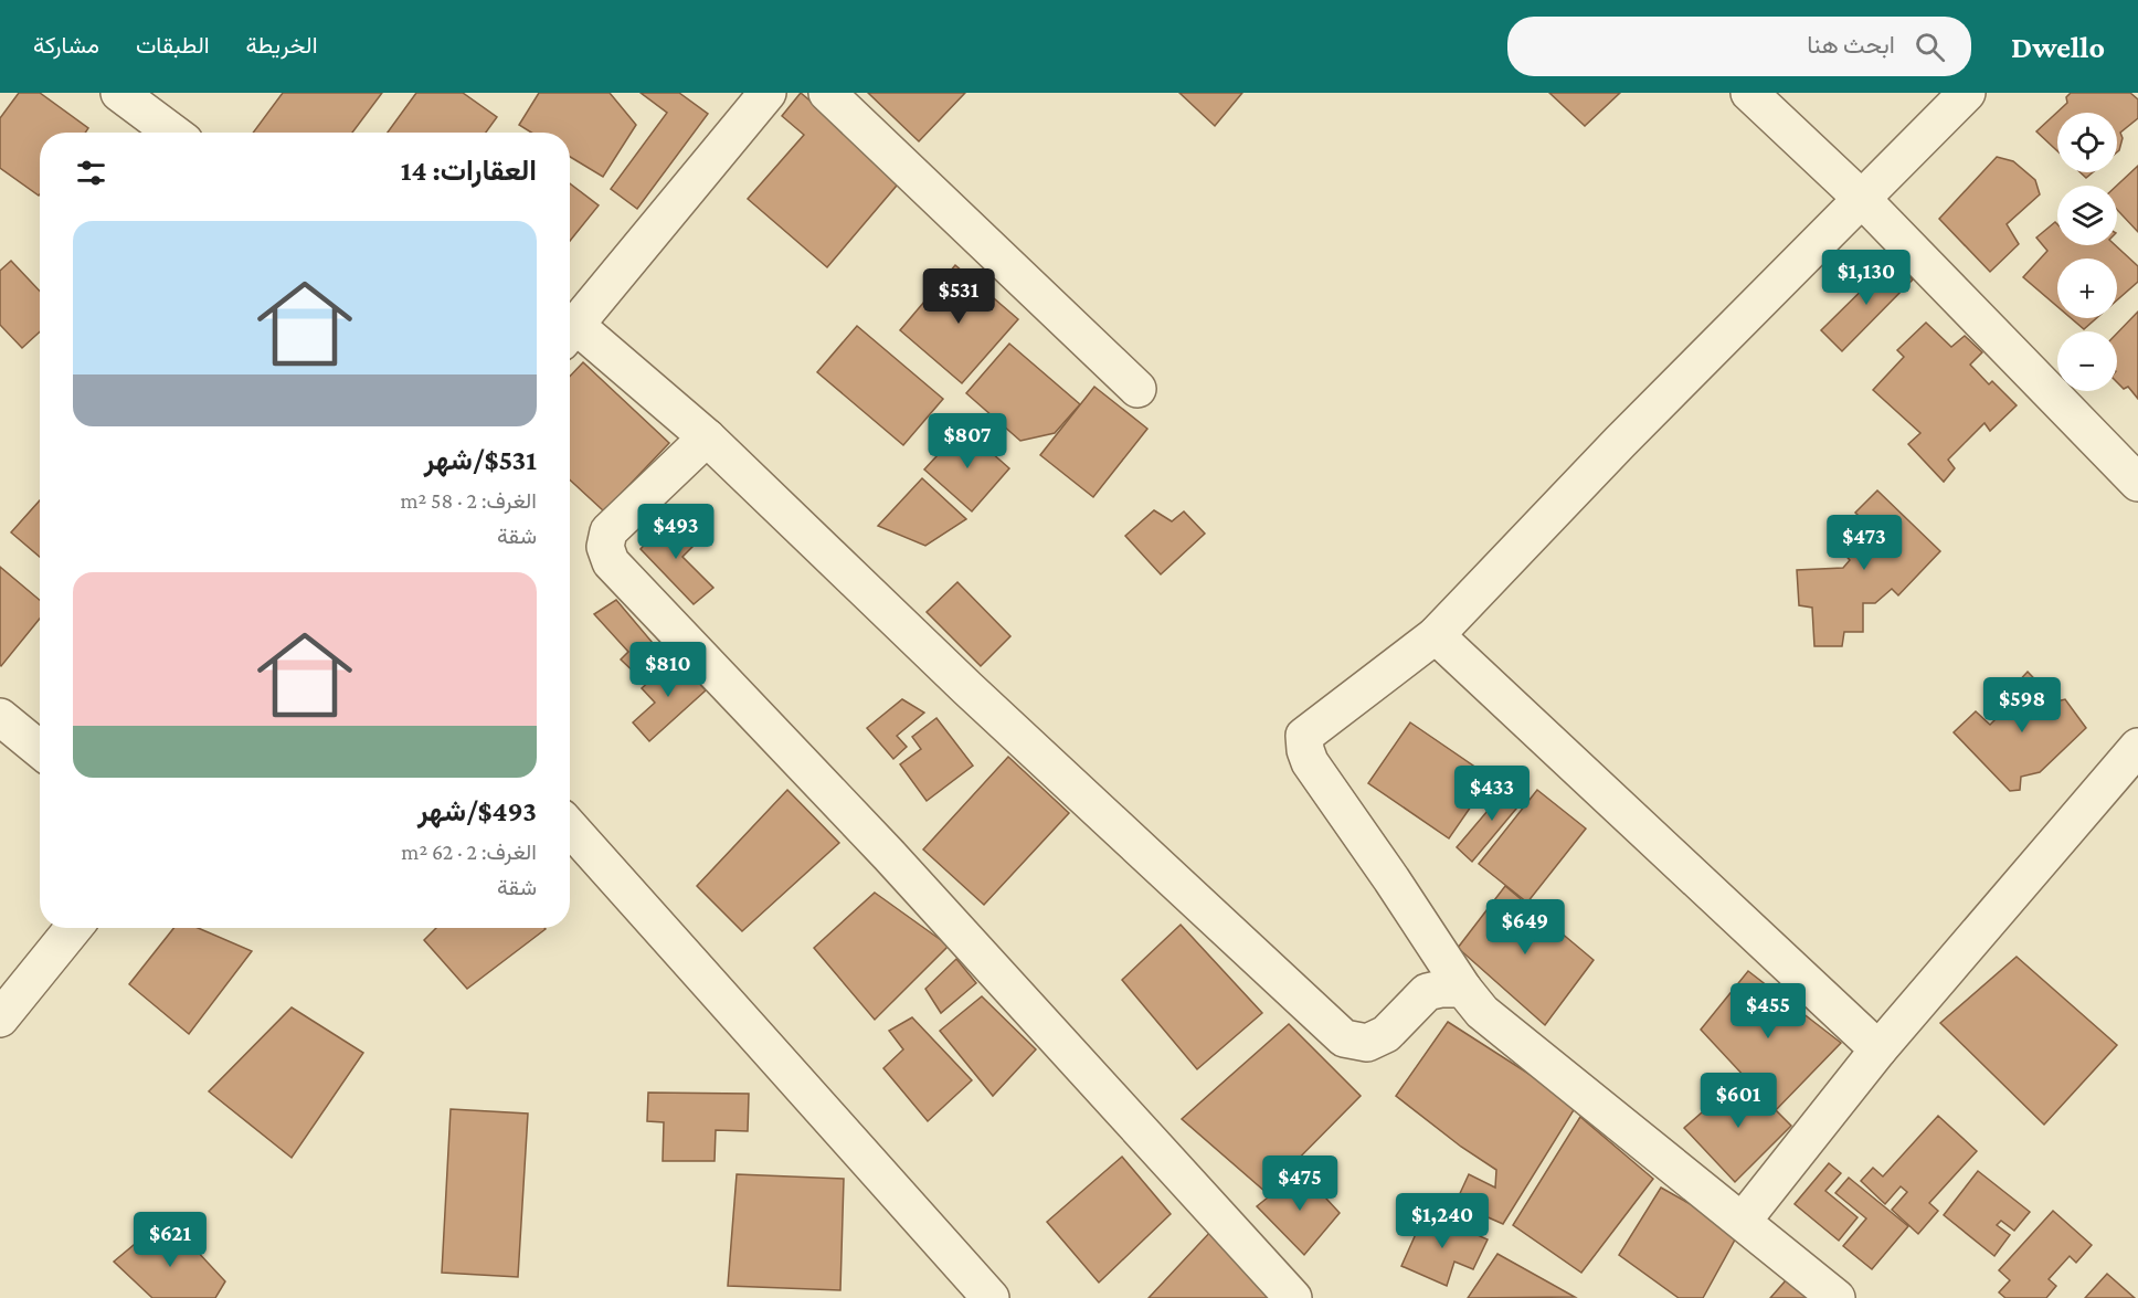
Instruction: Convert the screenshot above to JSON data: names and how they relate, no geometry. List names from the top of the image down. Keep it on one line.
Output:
{"page":{"header":"Dwello","search":"ابحث هنا","nav":["الخريطة","الطبقات","مشاركة"],"map_buttons":["+","−"],"heading":"العقارات: 14","list":[{"name":"$531/شهر","note":"الغرف: 2 · 58 m² · شقة"},{"name":"$493/شهر","note":"الغرف: 2 · 62 m² · شقة"}],"price":["$1,130","$531","$807","$493","$473","$810","$598","$433","$649","$455","$601","$475","$1,240","$621"]}}
